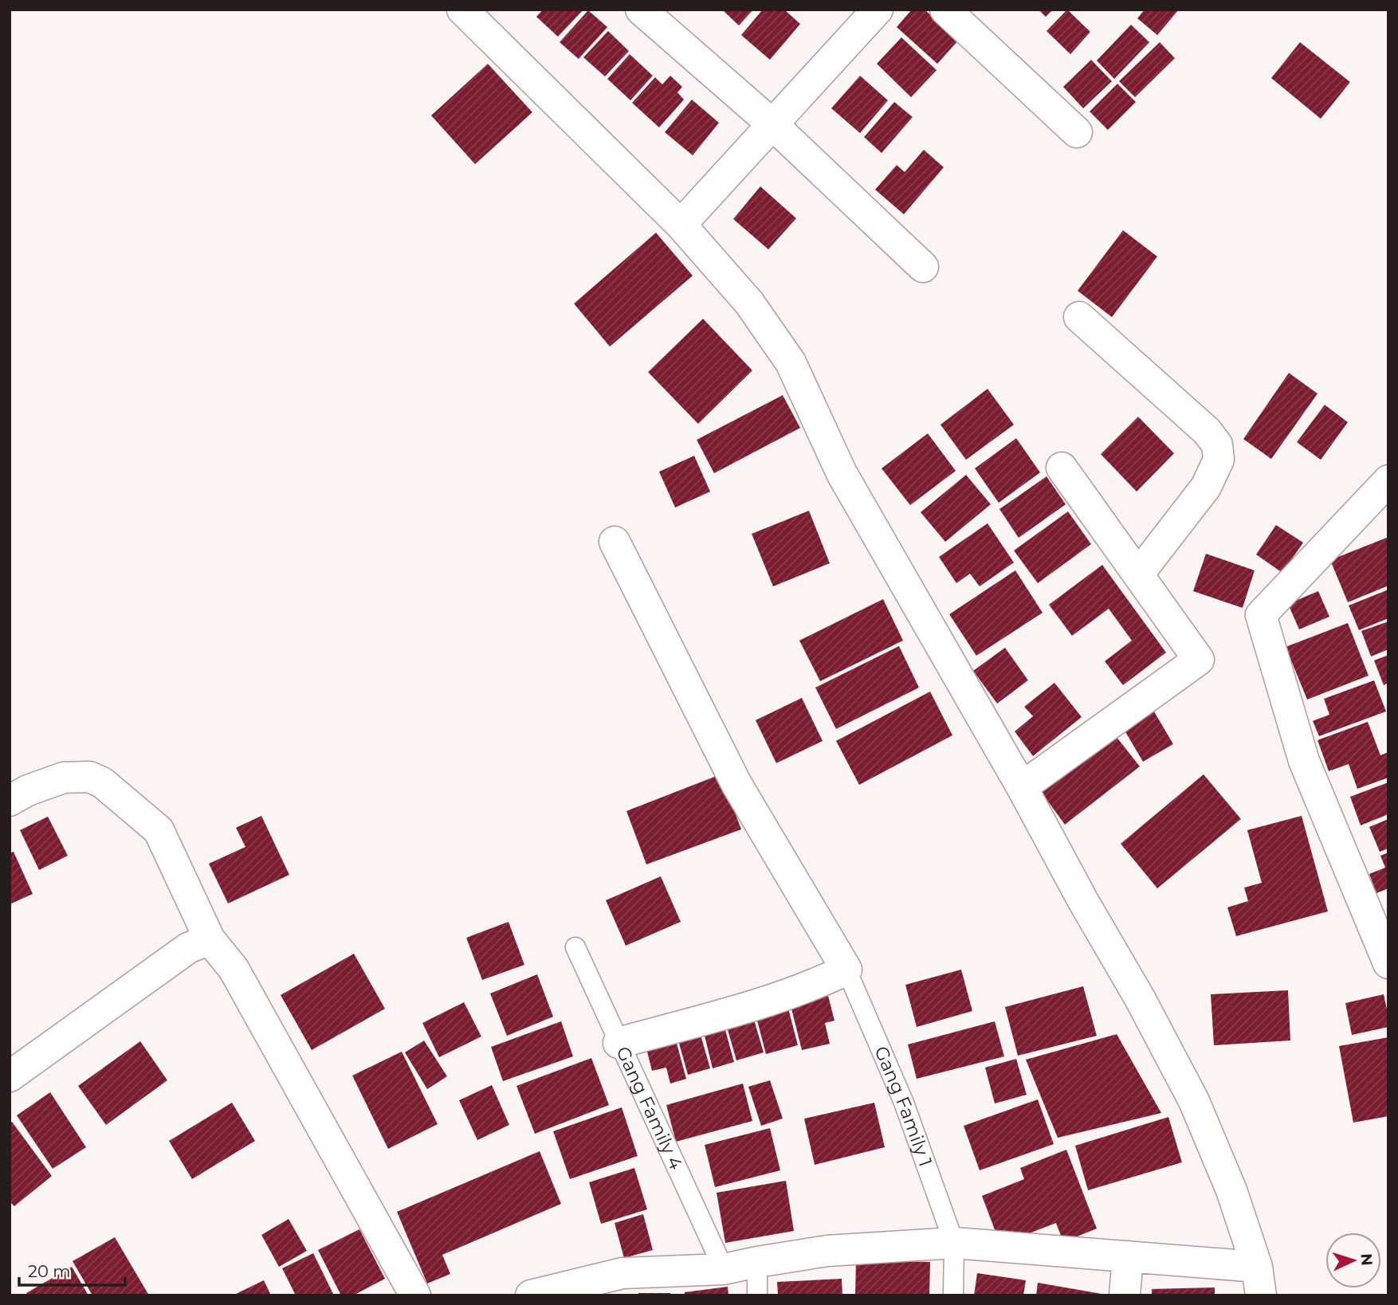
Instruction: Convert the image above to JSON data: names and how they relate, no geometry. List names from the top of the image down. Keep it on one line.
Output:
{"streets":{"lane":["Gang Family 1","Gang Family 4"]},"scale_bar":"20 m","north":"right"}
